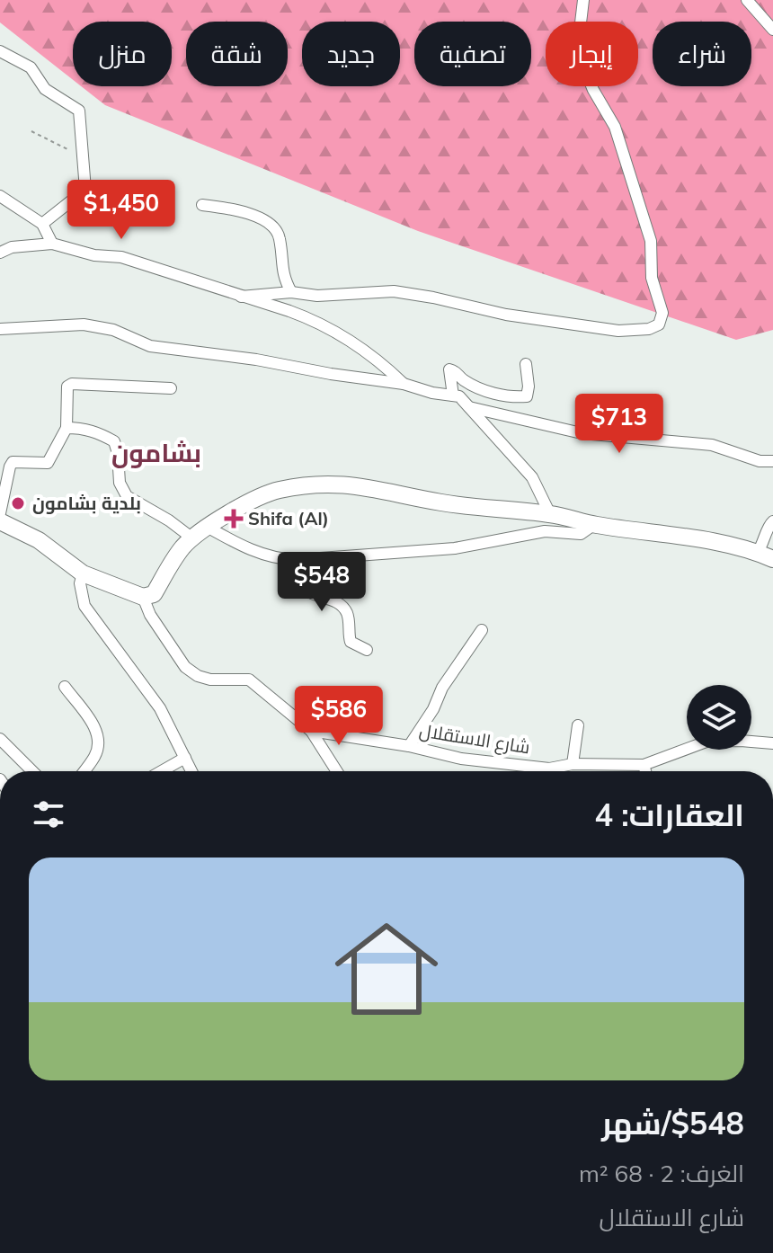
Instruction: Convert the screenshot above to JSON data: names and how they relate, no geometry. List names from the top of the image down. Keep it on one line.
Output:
{"streets":{"street":["شارع الاستقلال"]},"districts":["بشامون"],"places":{"other":["بلدية بشامون"],"health":["Shifa (Al)"]},"page":{"chip":["شراء","إيجار","تصفية","جديد","شقة","منزل"],"price":["$1,450","$713","$548","$586"],"heading":"العقارات: 4","list":[{"name":"$548/شهر","note":"الغرف: 2 · 68 m² · شارع الاستقلال"}]}}
